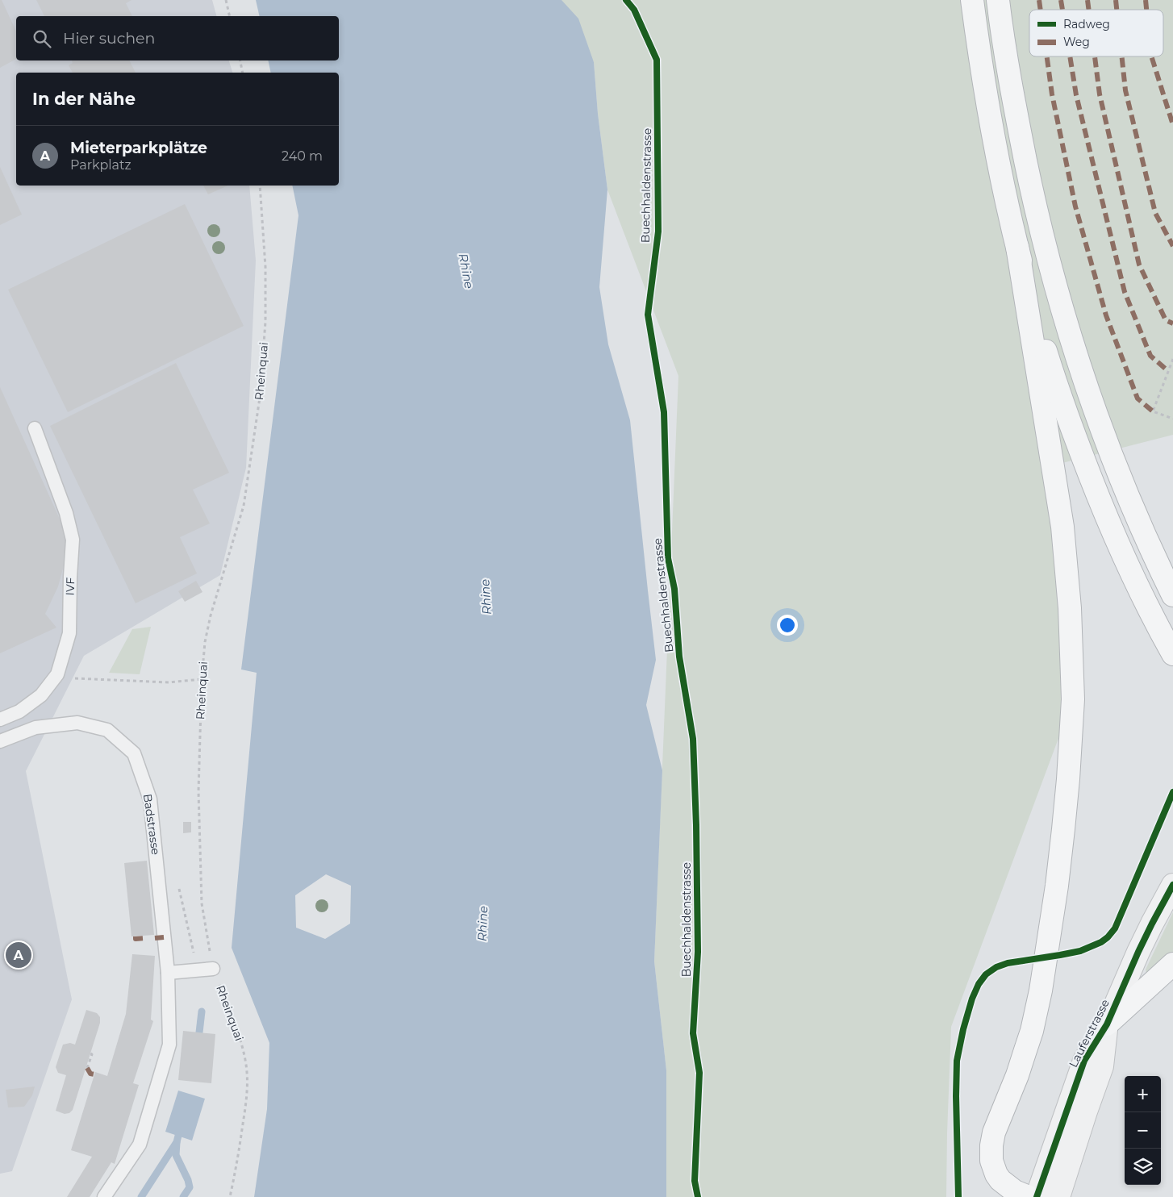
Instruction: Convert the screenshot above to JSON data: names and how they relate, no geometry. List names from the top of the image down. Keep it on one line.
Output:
{"streets":{"street":["Lauferstrasse"],"lane":["IVF","Badstrasse"],"path":["Rheinquai"],"cycle path":["Buechhaldenstrasse"]},"water":["Rhine"],"legend":["Radweg","Weg"],"page":{"search":"Hier suchen","heading":"In der Nähe","list":[{"mark":"A","name":"Mieterparkplätze","note":"Parkplatz","value":"240 m"}],"pins":"A","map_buttons":["+","−"]}}
